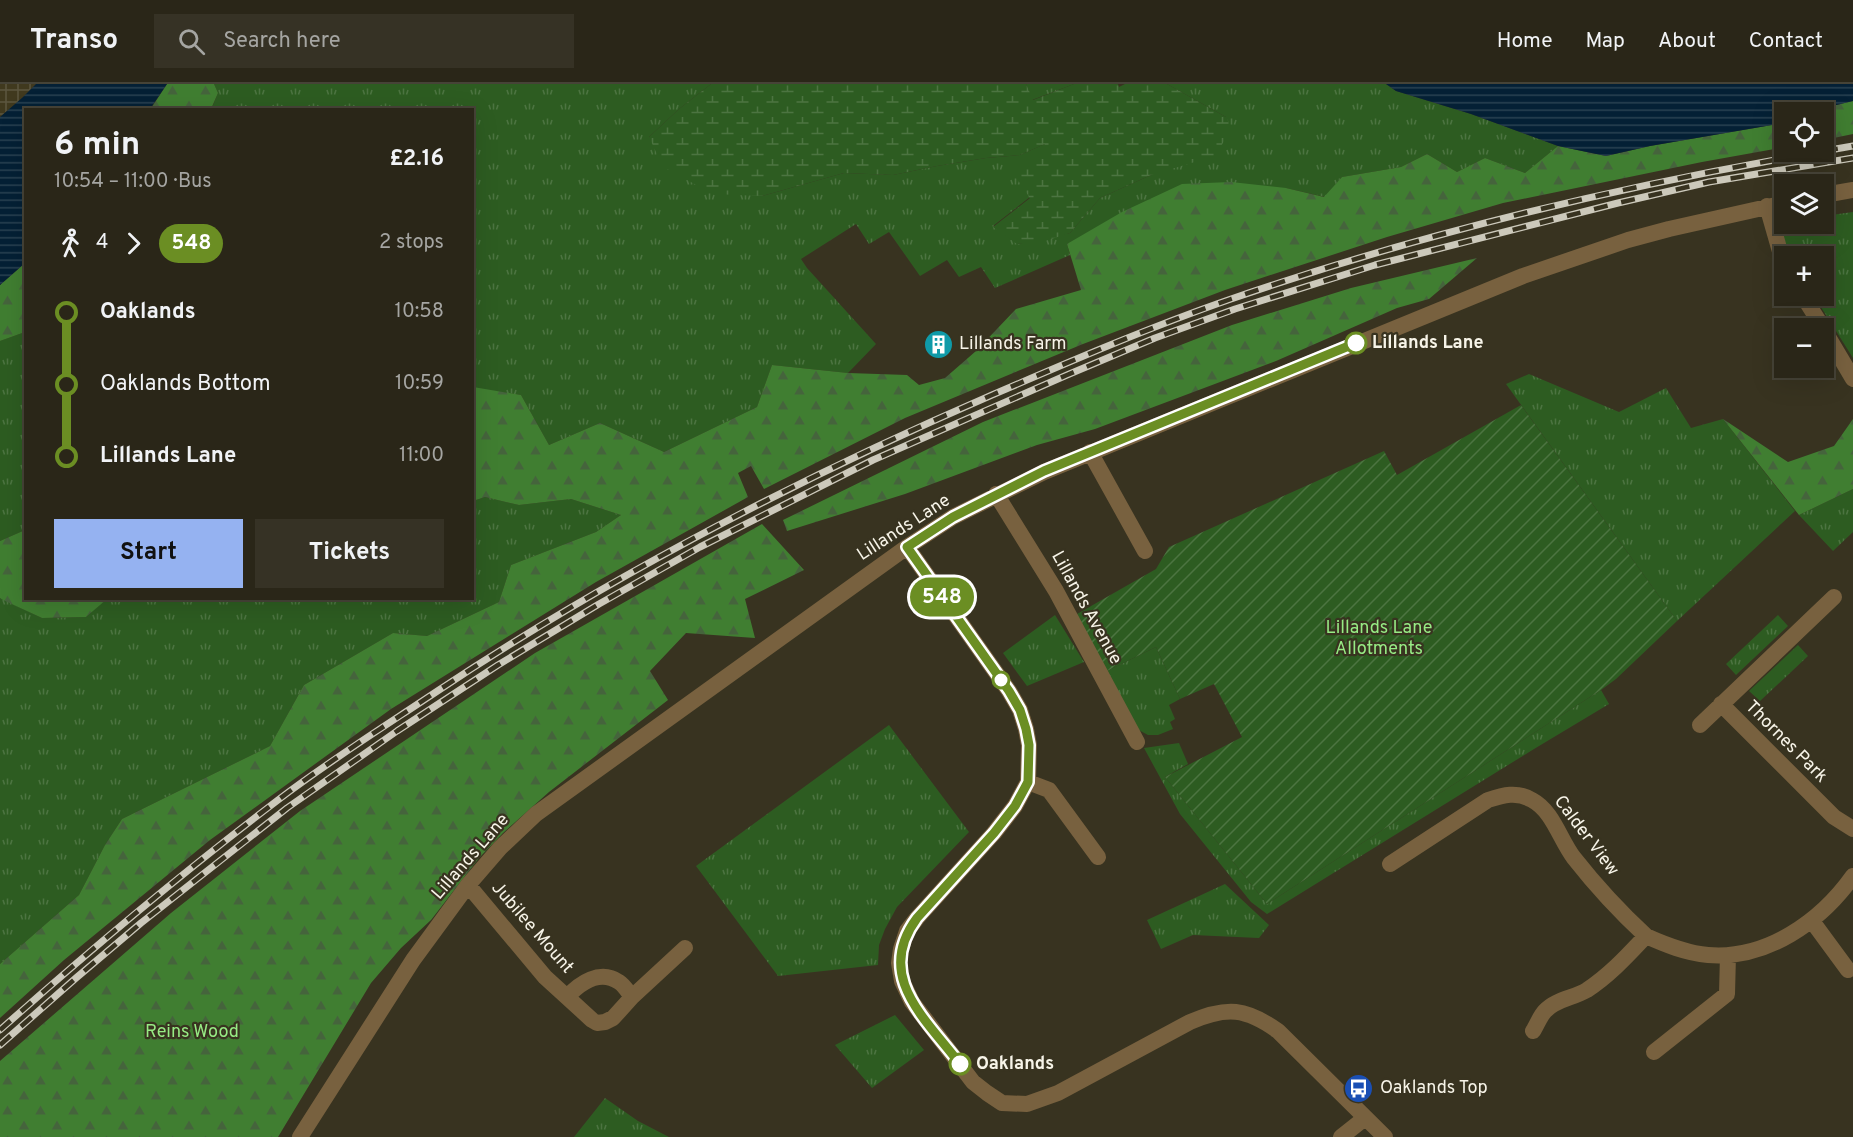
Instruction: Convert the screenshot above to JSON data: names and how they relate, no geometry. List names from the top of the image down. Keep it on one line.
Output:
{"streets":{"street":["Lillands Lane","Lillands Avenue","Thornes Park","Calder View","Jubilee Mount"]},"crossings":[["Lillands Lane","Lillands Avenue"],["Lillands Lane","Jubilee Mount"]],"parks":["Lillands Lane Allotments","Reins Wood"],"places":{"other":["Lillands Lane","Oaklands"],"building":["Lillands Farm"],"bus stop":["Oaklands Top"]},"lines":["bus line 548"],"page":{"header":"Transo","search":"Search here","nav":["Home","Map","About","Contact"],"on_map":"548","map_buttons":["+","−"],"heading":["6 min","10:54 – 11:00 · Bus","£2.16"],"legs":["4","548","2 stops"],"list":[{"name":"Oaklands","value":"10:58"},{"name":"Oaklands Bottom","value":"10:59"},{"name":"Lillands Lane","value":"11:00"}],"buttons":["Start","Tickets"]}}
